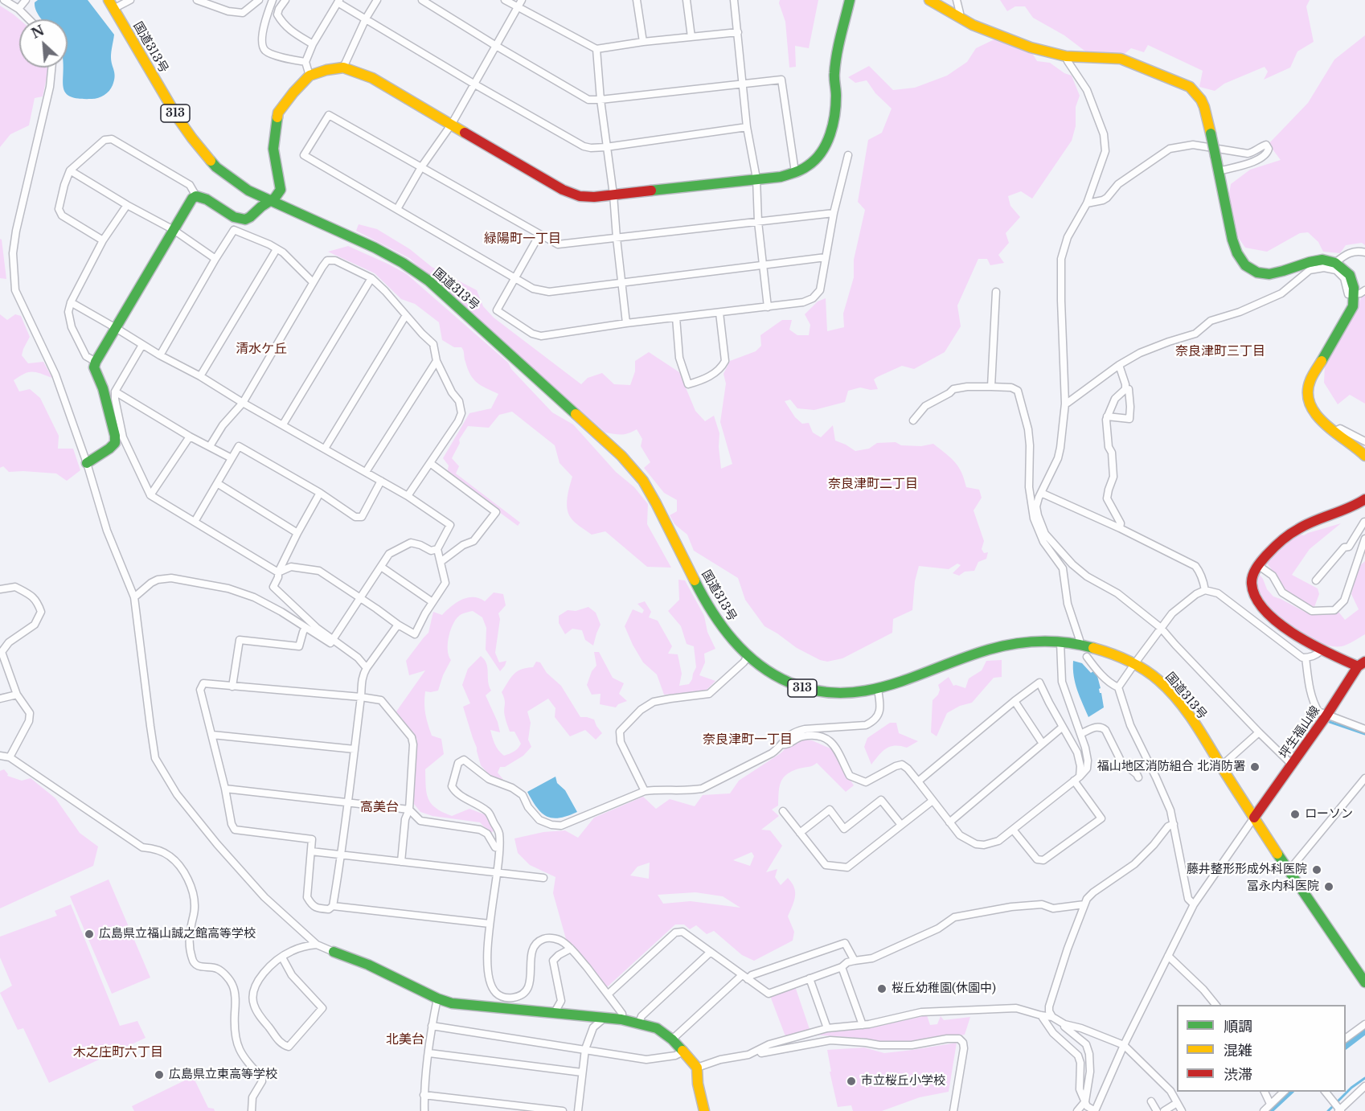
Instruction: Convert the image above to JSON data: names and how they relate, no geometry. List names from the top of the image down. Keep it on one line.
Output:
{"streets":{"main road":["国道313号","313","坪生福山線"]},"crossings":[["国道313号","坪生福山線"]],"districts":["緑陽町一丁目","清水ケ丘","奈良津町三丁目","奈良津町二丁目","奈良津町一丁目","高美台","北美台","木之庄町六丁目"],"places":["福山地区消防組合 北消防署","ローソン","藤井整形形成外科医院","冨永内科医院","広島県立福山誠之館高等学校","桜丘幼稚園(休園中)","広島県立東高等学校","市立桜丘小学校"],"legend":["順調","混雑","渋滞"],"north":"top left"}
